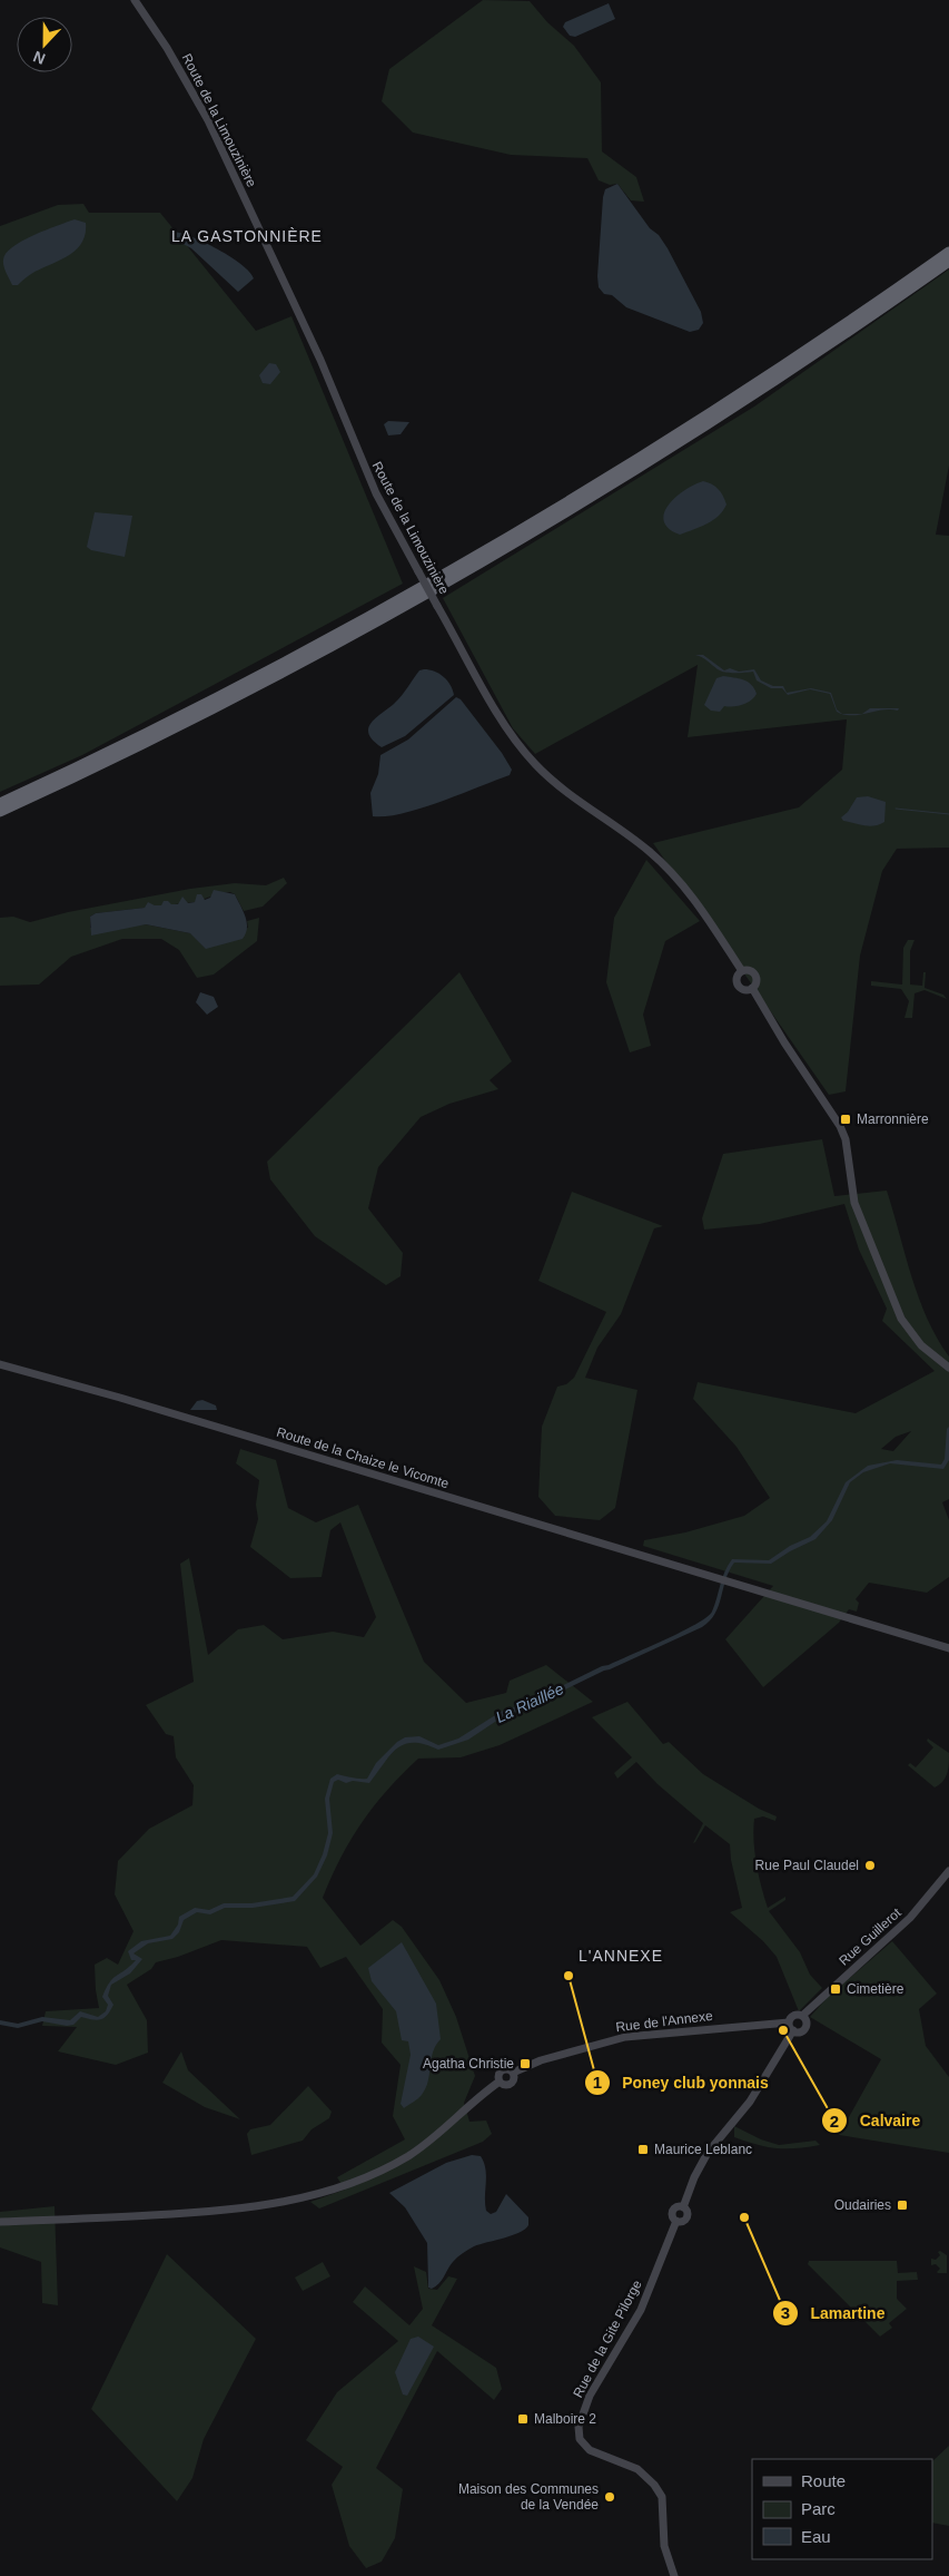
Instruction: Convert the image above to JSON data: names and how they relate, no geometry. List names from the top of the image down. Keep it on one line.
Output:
{"streets":{"street":["Route de la Limouzinière","Route de la Chaize le Vicomte","Rue Guillerot","Rue de l'Annexe","Rue de la Gite Pilorge"]},"crossings":[["Rue Guillerot","Rue de l'Annexe"],["Rue Guillerot","Rue de la Gite Pilorge"],["Rue de l'Annexe","Rue de la Gite Pilorge"]],"districts":["LA GASTONNIÈRE","L'ANNEXE"],"water":["La Riaillée"],"places":{"transit":["Marronnière","Cimetière","Agatha Christie","Maurice Leblanc","Oudairies","Malboire 2"],"other":["Rue Paul Claudel","Poney club yonnais","Calvaire","Lamartine","Maison des Communes de la Vendée"]},"legend":["Route","Parc","Eau"],"north":"bottom"}
